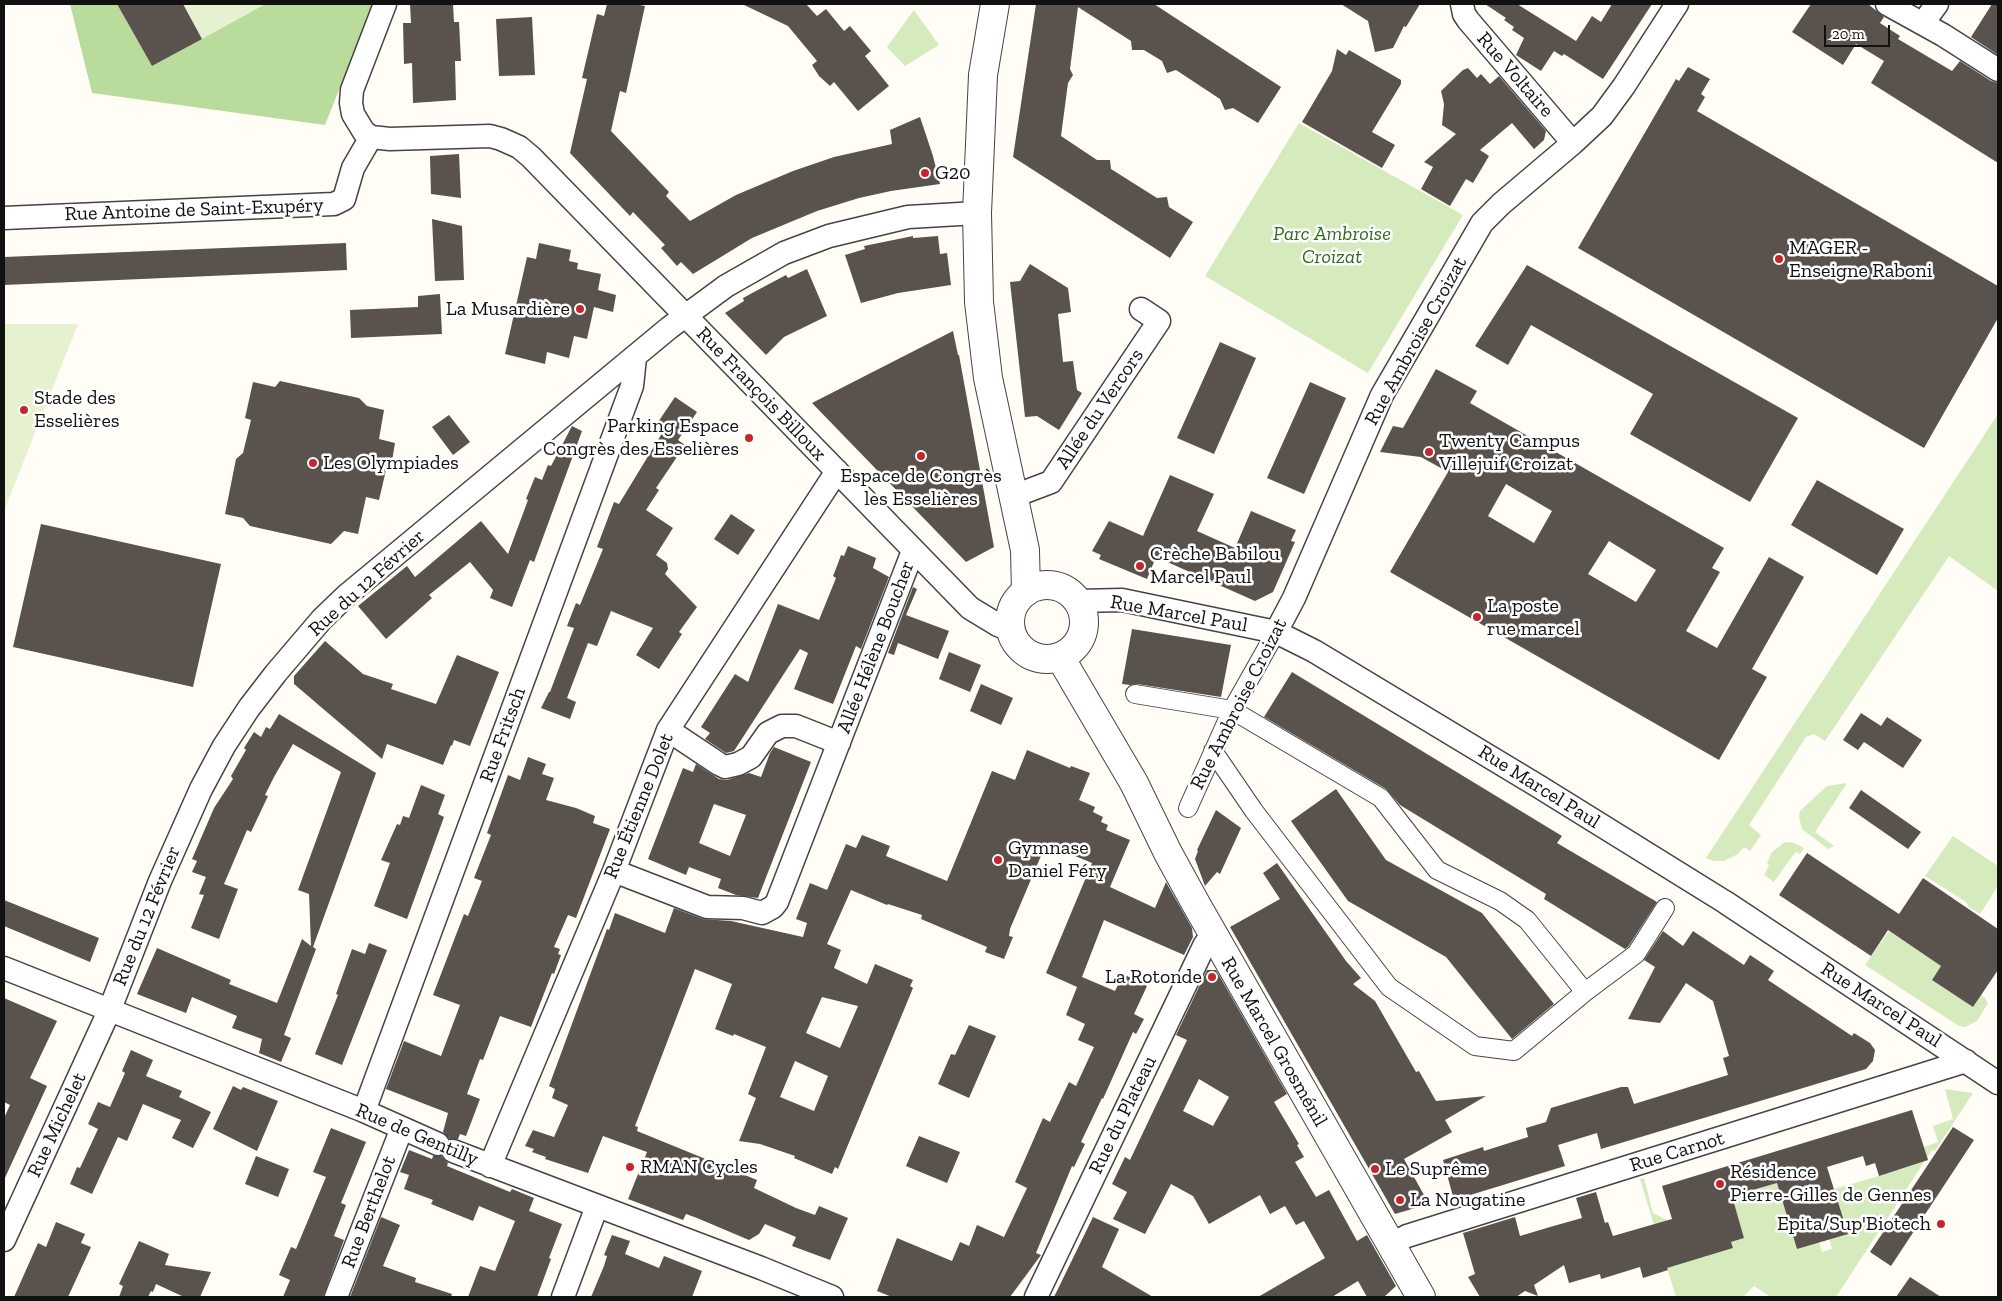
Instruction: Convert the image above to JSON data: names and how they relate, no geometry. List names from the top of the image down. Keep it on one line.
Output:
{"streets":{"street":["Rue Voltaire","Rue Antoine de Saint-Exupéry","Rue Ambroise Croizat","Rue François Billoux","Allée du Vercors","Rue du 12 Février","Rue Marcel Paul","Allée Hélène Boucher","Rue Fritsch","Rue Étienne Dolet","Rue Marcel Grosménil","Rue du Plateau","Rue Michelet","Rue de Gentilly","Rue Carnot","Rue Berthelot"]},"crossings":[["Rue Voltaire","Rue Ambroise Croizat"],["Rue Antoine de Saint-Exupéry","Rue François Billoux"],["Rue Ambroise Croizat","Rue Marcel Paul"],["Rue François Billoux","Rue du 12 Février"],["Rue François Billoux","Rue Marcel Paul"],["Rue François Billoux","Allée Hélène Boucher"],["Rue François Billoux","Rue Étienne Dolet"],["Rue François Billoux","Rue Marcel Grosménil"],["Rue du 12 Février","Rue Fritsch"],["Rue du 12 Février","Rue Michelet"],["Rue du 12 Février","Rue de Gentilly"],["Rue Marcel Paul","Rue Marcel Grosménil"],["Rue Marcel Paul","Rue Carnot"],["Allée Hélène Boucher","Rue Étienne Dolet"],["Rue Fritsch","Rue de Gentilly"],["Rue Étienne Dolet","Rue de Gentilly"],["Rue Marcel Grosménil","Rue du Plateau"],["Rue Marcel Grosménil","Rue Carnot"],["Rue Michelet","Rue de Gentilly"],["Rue de Gentilly","Rue Berthelot"]],"parks":["Parc Ambroise Croizat"],"places":["G20","MAGER - Enseigne Raboni","La Musardière","Stade des Esselières","Parking Espace Congrès des Esselières","Twenty Campus Villejuif Croizat","Espace de Congrès les Esselières","Les Olympiades","Crèche Babilou Marcel Paul","La poste rue marcel","Gymnase Daniel Féry","La Rotonde","RMAN Cycles","Le Suprême","Résidence Pierre-Gilles de Gennes","La Nougatine","Epita/Sup'Biotech"],"scale_bar":"20 m"}
